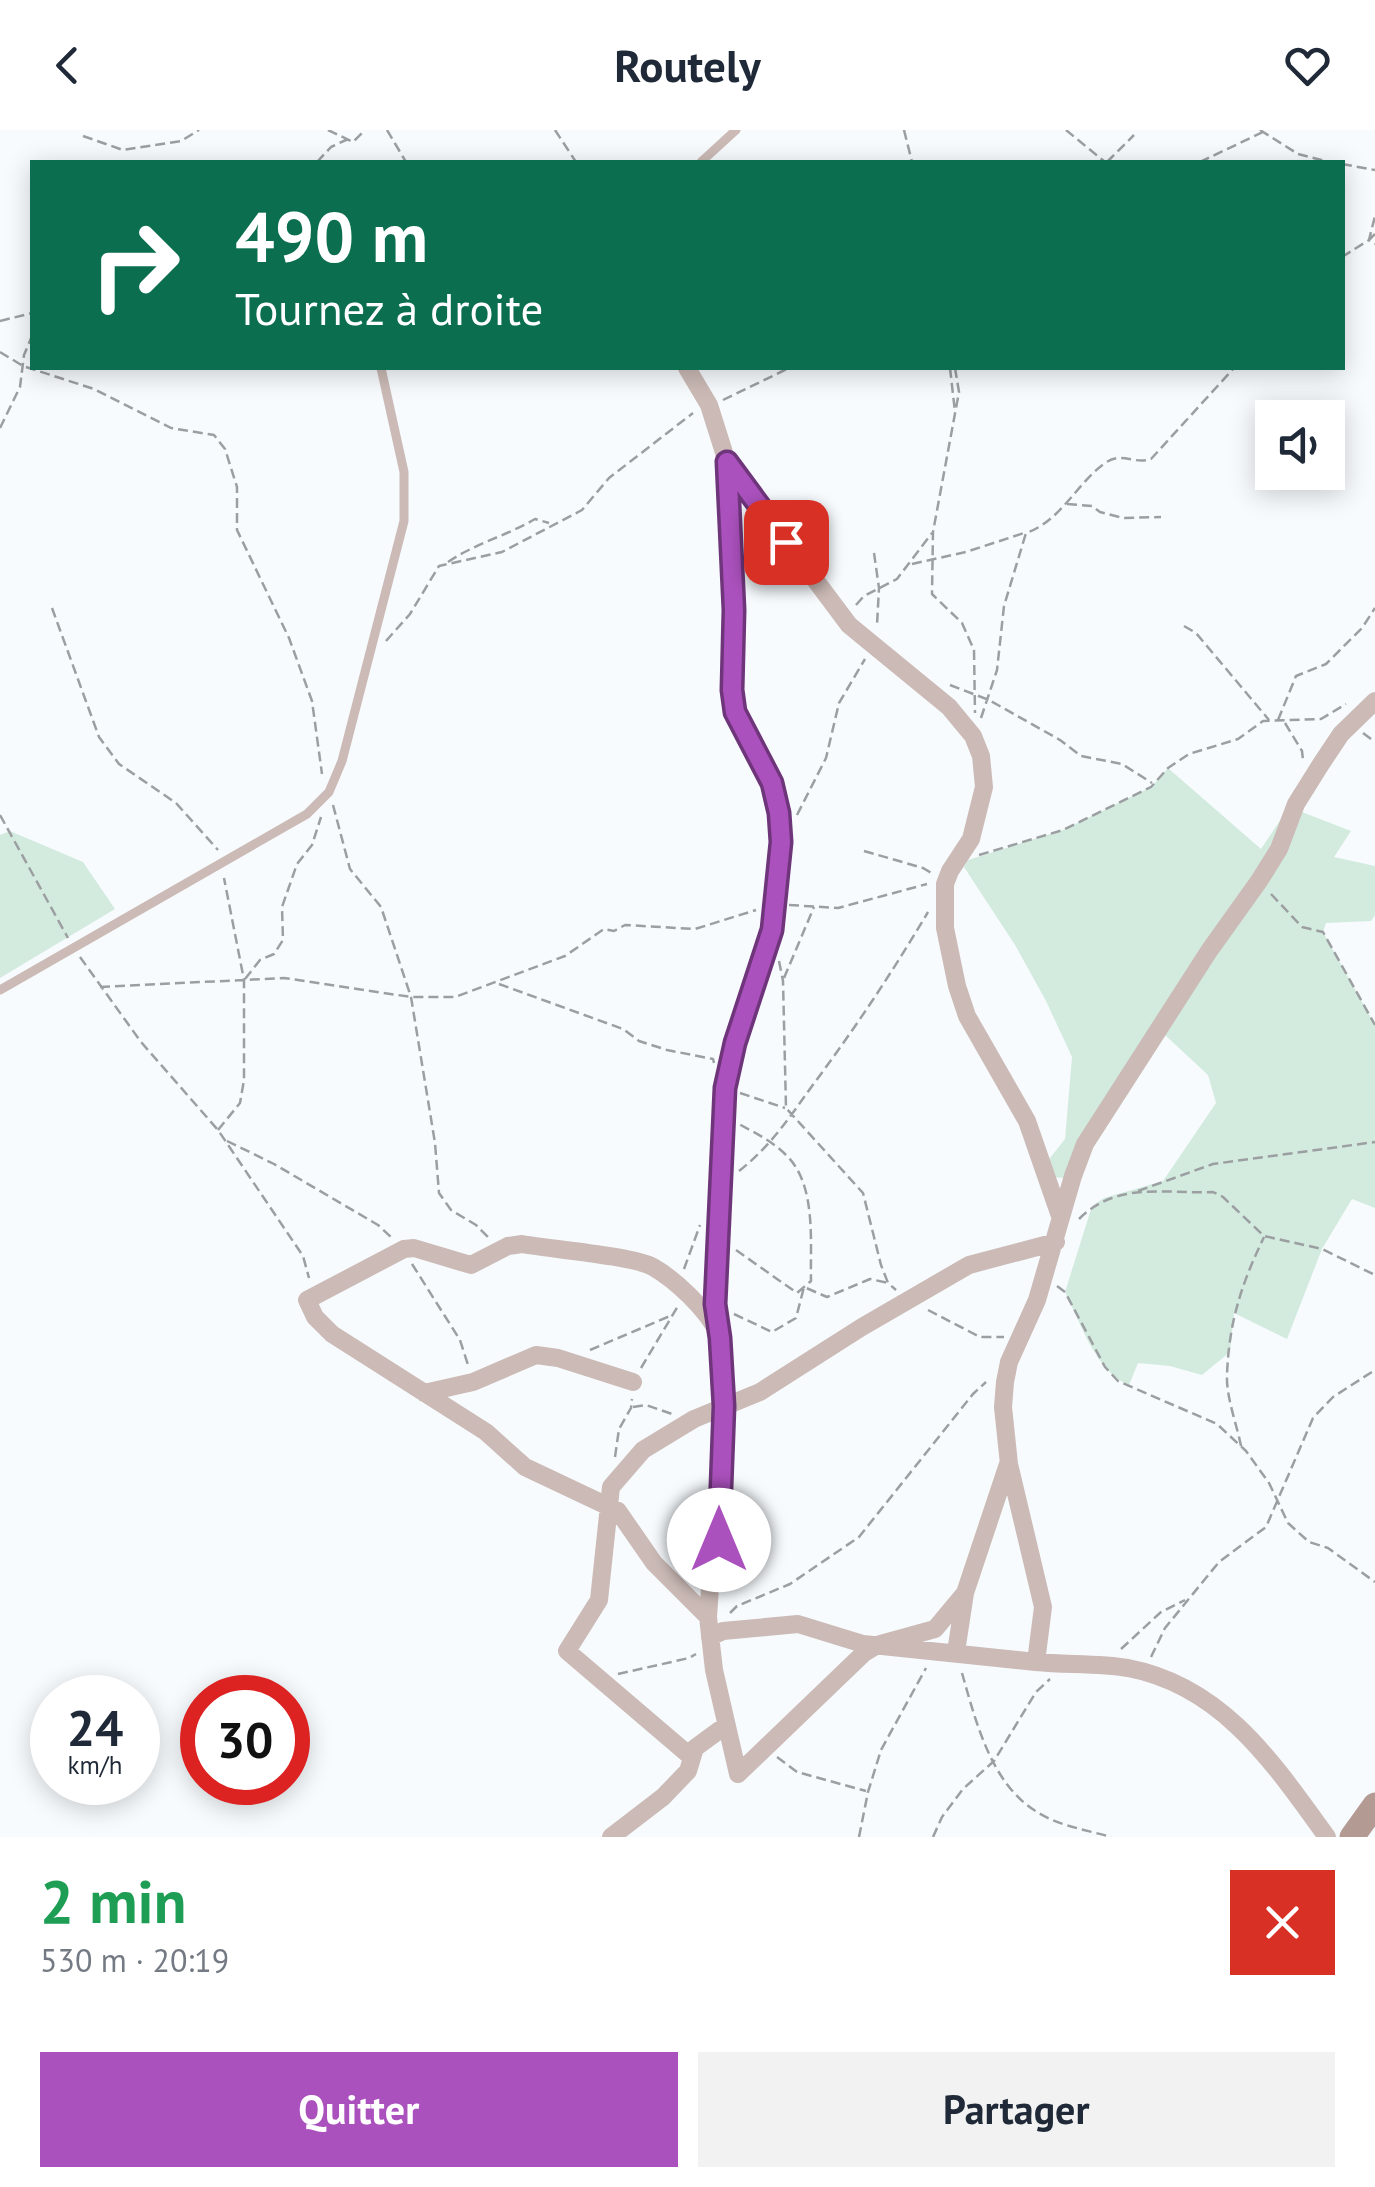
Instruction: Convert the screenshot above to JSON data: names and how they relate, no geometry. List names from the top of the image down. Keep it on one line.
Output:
{"page":{"header":"Routely","turn":["490 m","Tournez à droite"],"speed":"24 km/h","limit":"30","heading":["2 min","530 m · 20:19"],"buttons":["Quitter","Partager"]}}
